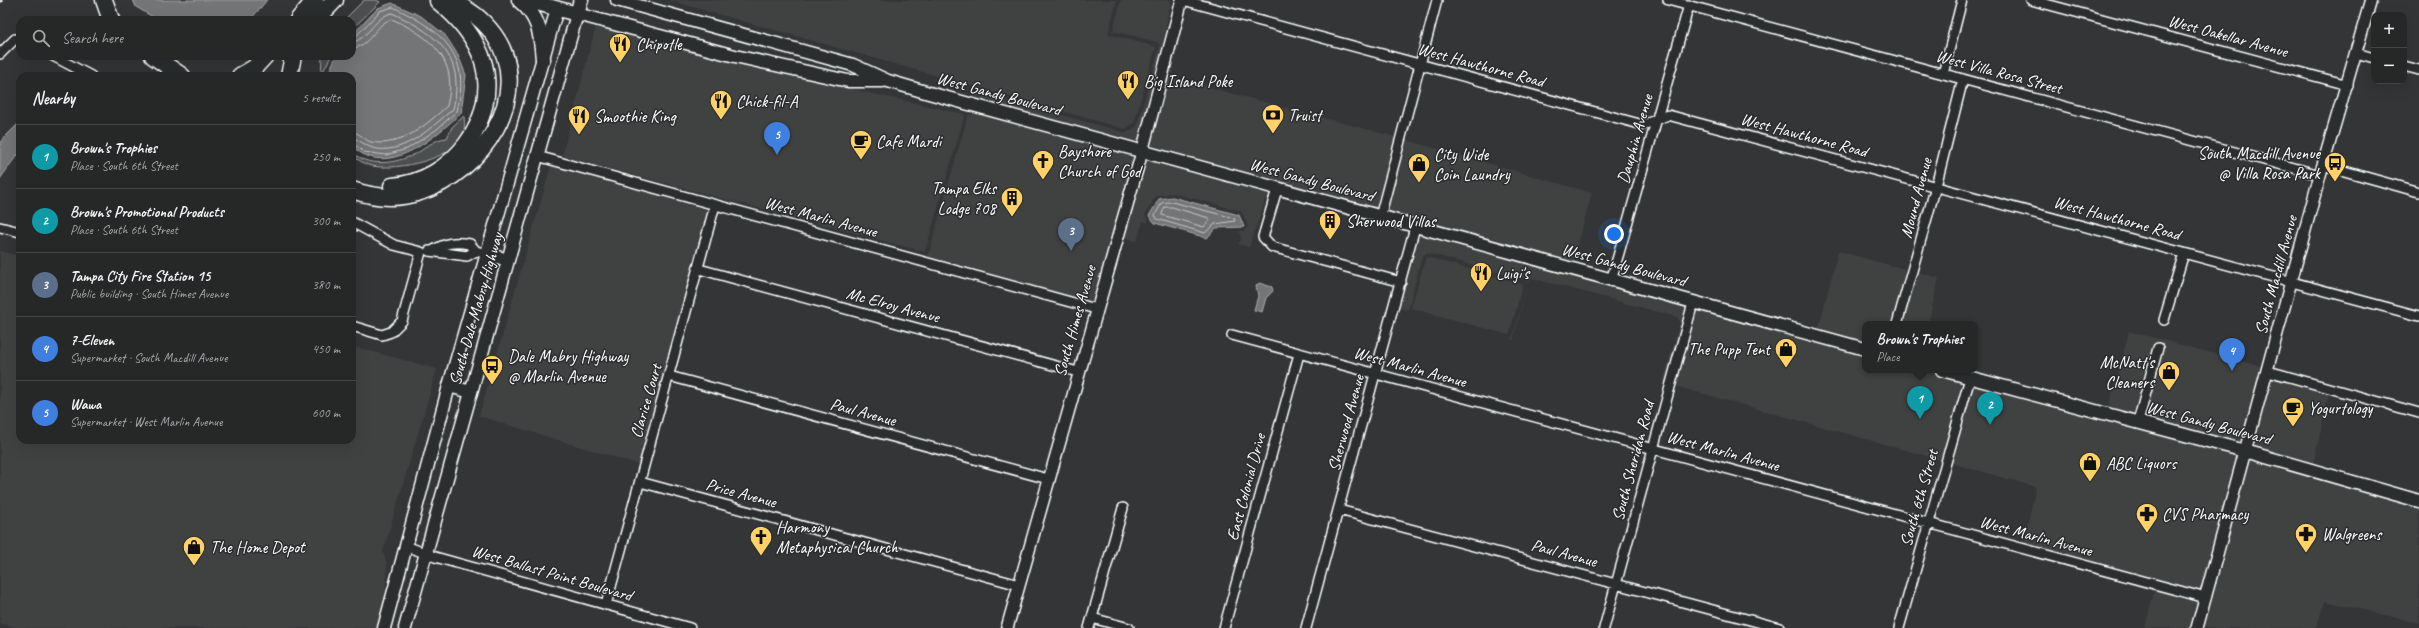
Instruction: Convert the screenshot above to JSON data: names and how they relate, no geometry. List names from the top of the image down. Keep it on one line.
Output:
{"streets":{"main road":["West Gandy Boulevard","South Dale Mabry Highway"],"street":["West Oakellar Avenue","West Hawthorne Road","West Villa Rosa Street","Dauphin Avenue","Mound Avenue","West Marlin Avenue","South Macdill Avenue","Mc Elroy Avenue","South Himes Avenue","Clarice Court","Paul Avenue","Sherwood Avenue","South Sheridan Road","East Colonial Drive","Price Avenue","South 6th Street","West Ballast Point Boulevard"]},"crossings":[["West Oakellar Avenue","South Macdill Avenue"],["West Hawthorne Road","Dauphin Avenue"],["West Hawthorne Road","Mound Avenue"],["West Hawthorne Road","South Macdill Avenue"],["West Hawthorne Road","South Himes Avenue"],["West Villa Rosa Street","Dauphin Avenue"],["West Villa Rosa Street","Mound Avenue"],["West Villa Rosa Street","South Macdill Avenue"],["West Gandy Boulevard","Dauphin Avenue"],["West Gandy Boulevard","South Macdill Avenue"],["West Gandy Boulevard","South Dale Mabry Highway"],["West Gandy Boulevard","South Himes Avenue"],["West Gandy Boulevard","Sherwood Avenue"],["West Gandy Boulevard","South Sheridan Road"],["West Gandy Boulevard","South 6th Street"],["West Marlin Avenue","South Macdill Avenue"],["West Marlin Avenue","South Dale Mabry Highway"],["West Marlin Avenue","South Himes Avenue"],["West Marlin Avenue","Clarice Court"],["West Marlin Avenue","Sherwood Avenue"],["West Marlin Avenue","South Sheridan Road"],["West Marlin Avenue","East Colonial Drive"],["West Marlin Avenue","South 6th Street"],["Mc Elroy Avenue","South Himes Avenue"],["Mc Elroy Avenue","Clarice Court"],["South Dale Mabry Highway","West Ballast Point Boulevard"],["South Himes Avenue","Paul Avenue"],["South Himes Avenue","Price Avenue"],["Clarice Court","Paul Avenue"],["Clarice Court","Price Avenue"],["Clarice Court","West Ballast Point Boulevard"],["Paul Avenue","Sherwood Avenue"],["Paul Avenue","South Sheridan Road"]],"places":{"restaurant":["Chipotle","Big Island Poke","Chick-fil-A","Smoothie King","Luigi's"],"bank":["Truist"],"cafe":["Cafe Mardi","Yogurtology"],"church":["Bayshore Church of God","Harmony Metaphysical Church"],"bus stop":["South Macdill Avenue @ Villa Rosa Park","Dale Mabry Highway @ Marlin Avenue"],"shop":["City Wide Coin Laundry","The Pupp Tent","McNatt's Cleaners","ABC Liquors","The Home Depot"],"building":["Tampa Elks Lodge 708","Sherwood Villas"],"pharmacy":["CVS Pharmacy","Walgreens"]},"page":{"map_buttons":["+","−"],"search":"Search here","heading":["Nearby","5 results"],"pins":["5","3","4","1","2"],"list":[{"mark":"1","name":"Brown's Trophies","note":"Place · South 6th Street","value":"250 m"},{"mark":"2","name":"Brown's Promotional Products","note":"Place · South 6th Street","value":"300 m"},{"mark":"3","name":"Tampa City Fire Station 15","note":"Public building · South Himes Avenue","value":"380 m"},{"mark":"4","name":"7-Eleven","note":"Supermarket · South Macdill Avenue","value":"450 m"},{"mark":"5","name":"Wawa","note":"Supermarket · West Marlin Avenue","value":"600 m"}],"popup":["Brown's Trophies","Place"]}}
